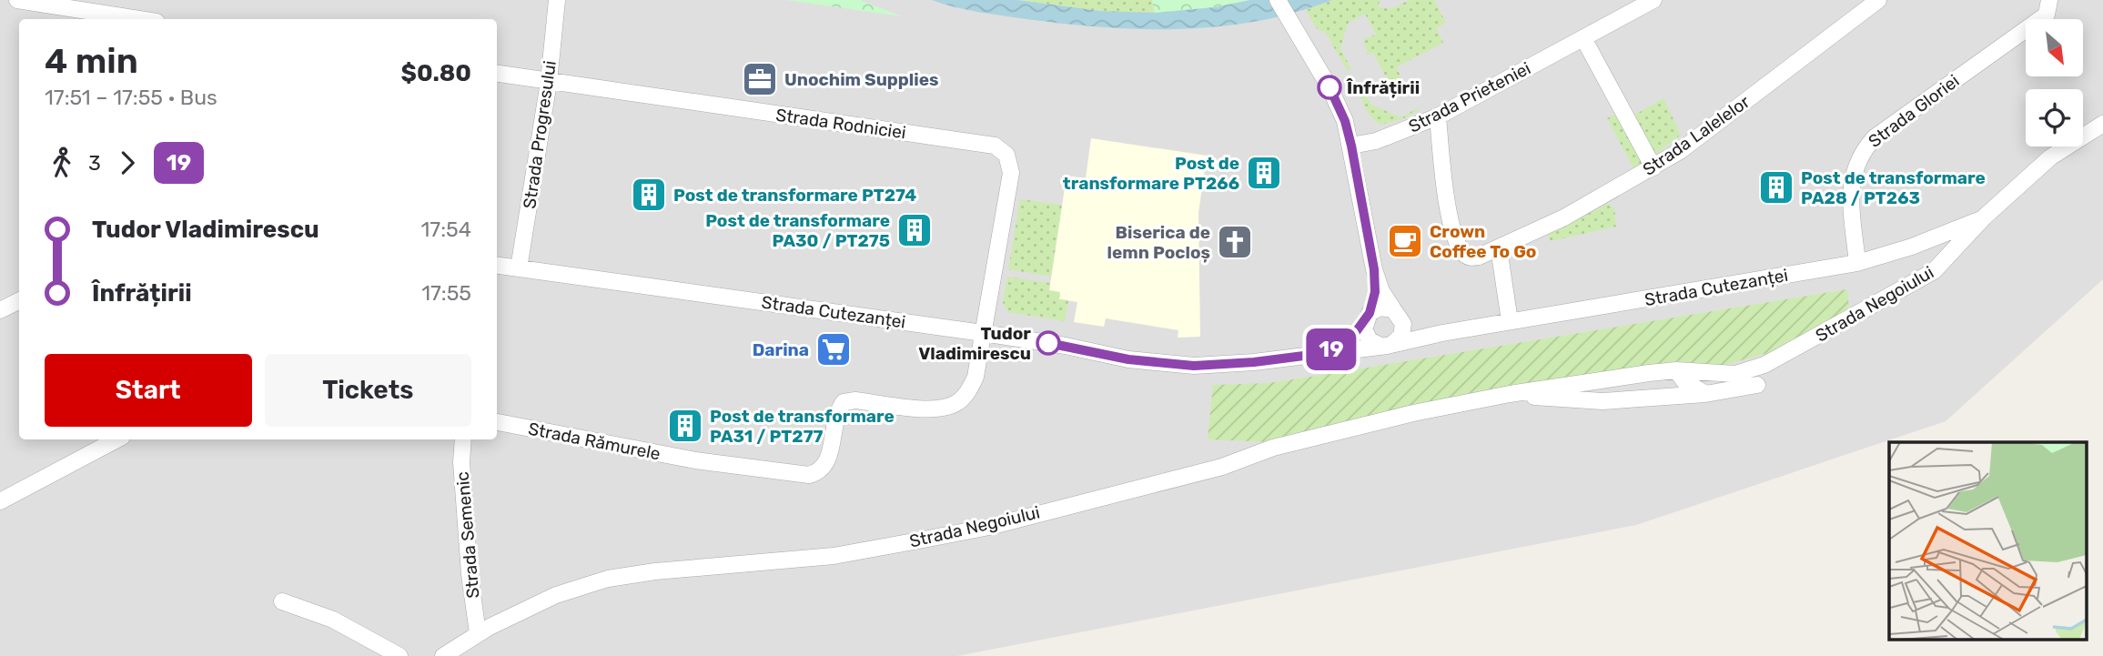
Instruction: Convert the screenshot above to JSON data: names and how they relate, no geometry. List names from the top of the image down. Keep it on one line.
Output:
{"streets":{"street":["Strada Prieteniei","Strada Gloriei","Strada Rodniciei","Strada Progresului","Strada Lalelelor","Strada Cutezanței","Strada Negoiului","Strada Rămurele","Strada Semenic"]},"crossings":[["Strada Prieteniei","Strada Lalelelor"],["Strada Gloriei","Strada Cutezanței"],["Strada Rodniciei","Strada Progresului"],["Strada Rodniciei","Strada Cutezanței"],["Strada Rodniciei","Strada Rămurele"],["Strada Progresului","Strada Cutezanței"],["Strada Cutezanței","Strada Negoiului"],["Strada Cutezanței","Strada Rămurele"],["Strada Negoiului","Strada Semenic"]],"places":{"office":["Unochim Supplies"],"other":["Înfrățirii","Tudor Vladimirescu"],"building":["Post de transformare PT266","Post de transformare PA28 / PT263","Post de transformare PT274","Post de transformare PA30 / PT275","Post de transformare PA31 / PT277"],"cafe":["Crown Coffee To Go"],"church":["Biserica de lemn Pocloș"],"supermarket":["Darina"]},"lines":["bus line 19"],"north":"bottom right","page":{"on_map":"19","heading":["4 min","17:51 – 17:55 · Bus","$0.80"],"legs":["3","19"],"list":[{"name":"Tudor Vladimirescu","value":"17:54"},{"name":"Înfrățirii","value":"17:55"}],"buttons":["Start","Tickets"]}}
